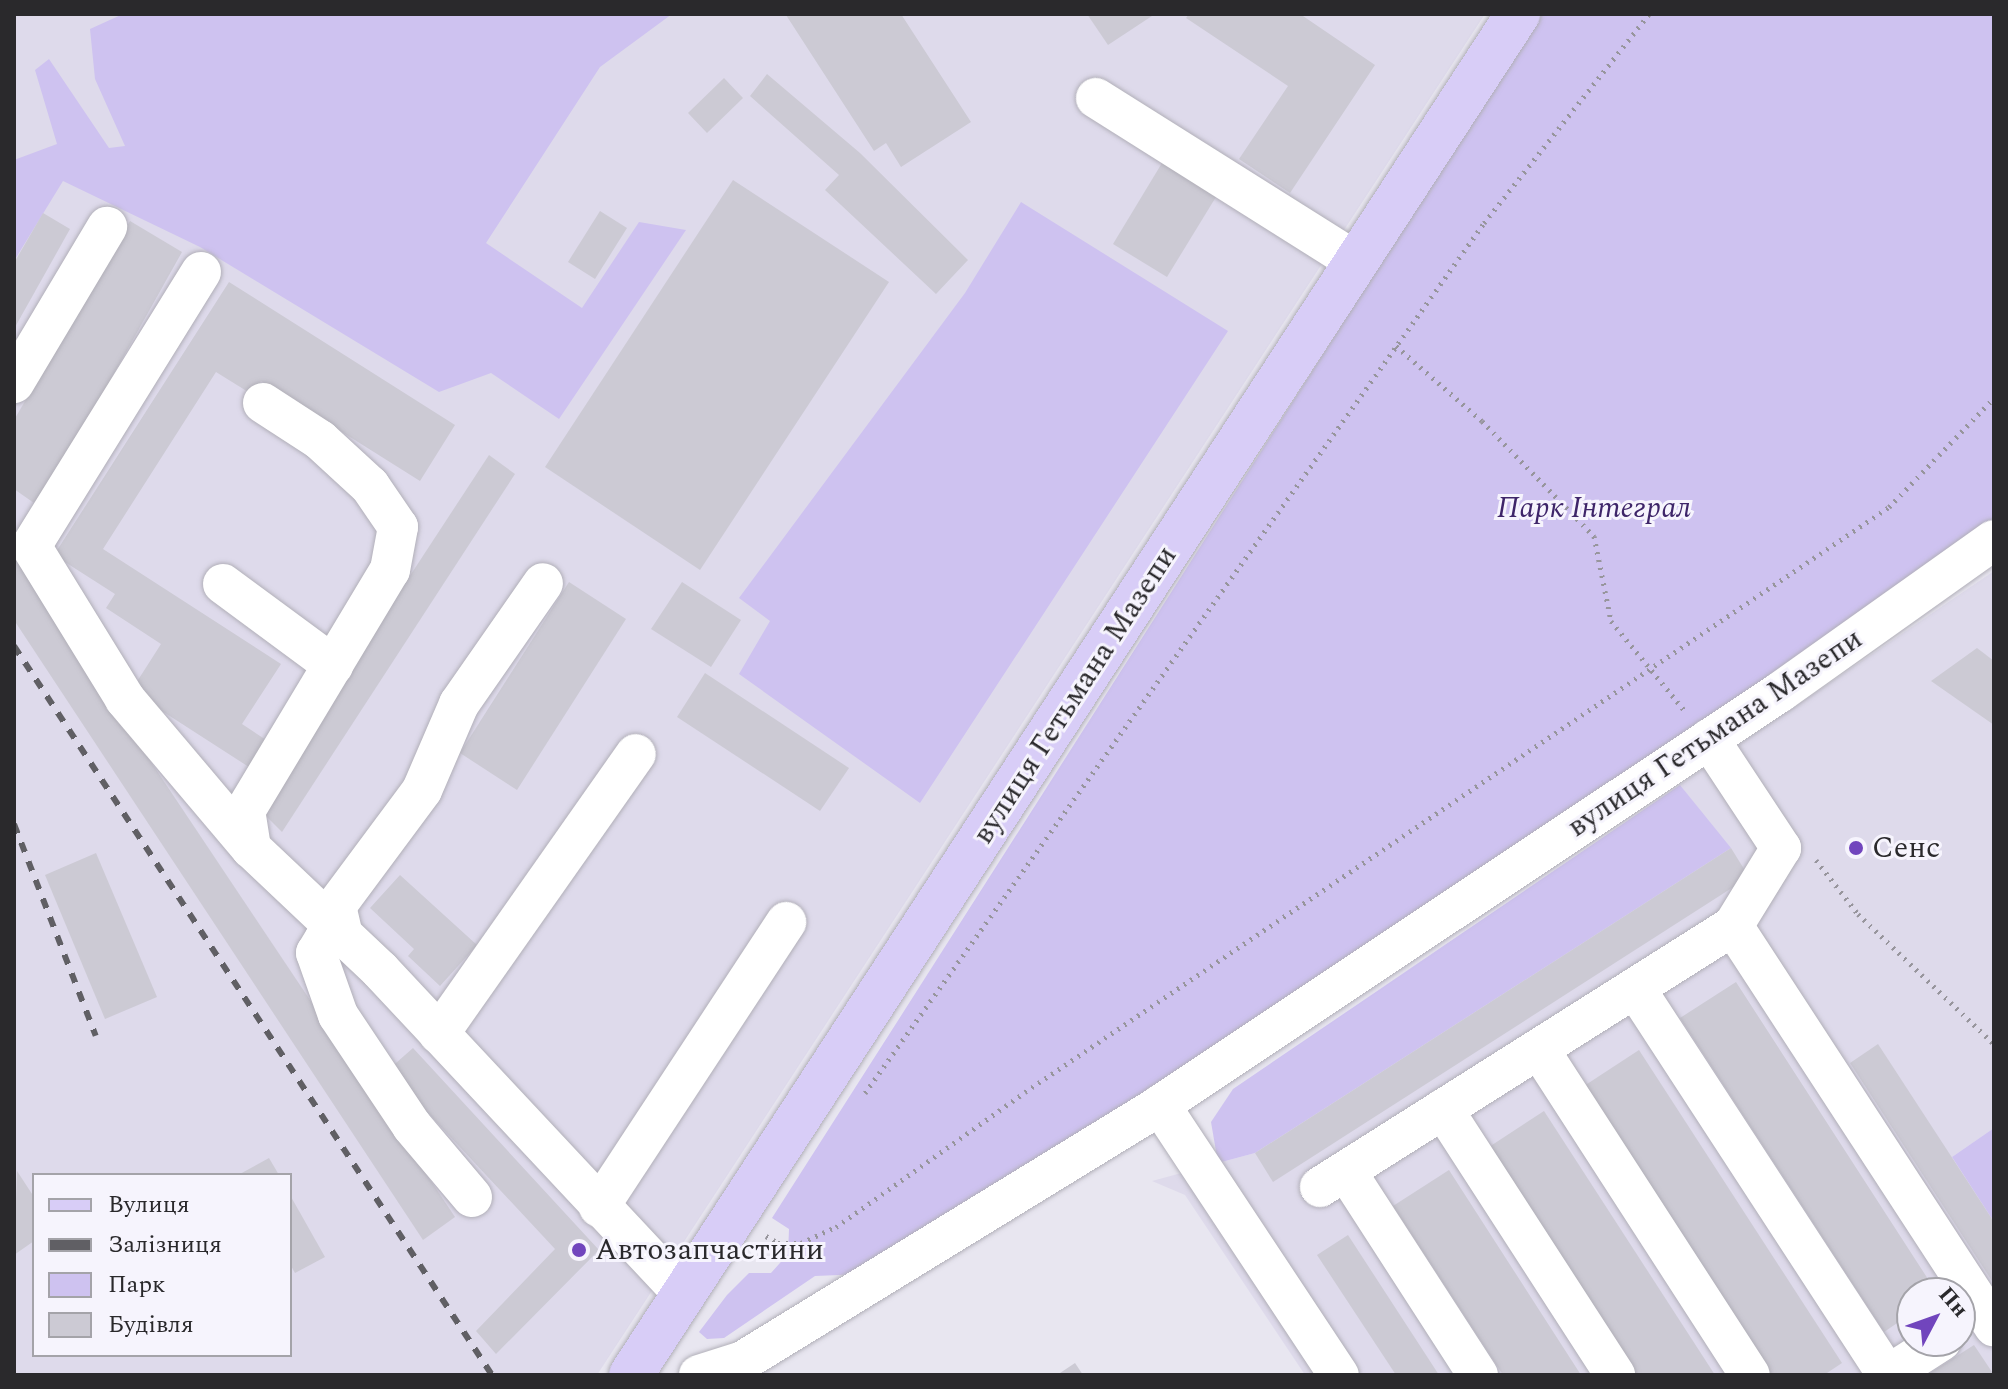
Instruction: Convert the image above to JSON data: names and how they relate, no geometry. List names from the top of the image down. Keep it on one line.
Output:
{"streets":{"main road":["вулиця Гетьмана Мазепи"]},"parks":["Парк Інтеграл"],"places":["Сенс","Автозапчастини"],"legend":["Вулиця","Залізниця","Парк","Будівля"],"north":"top right"}
